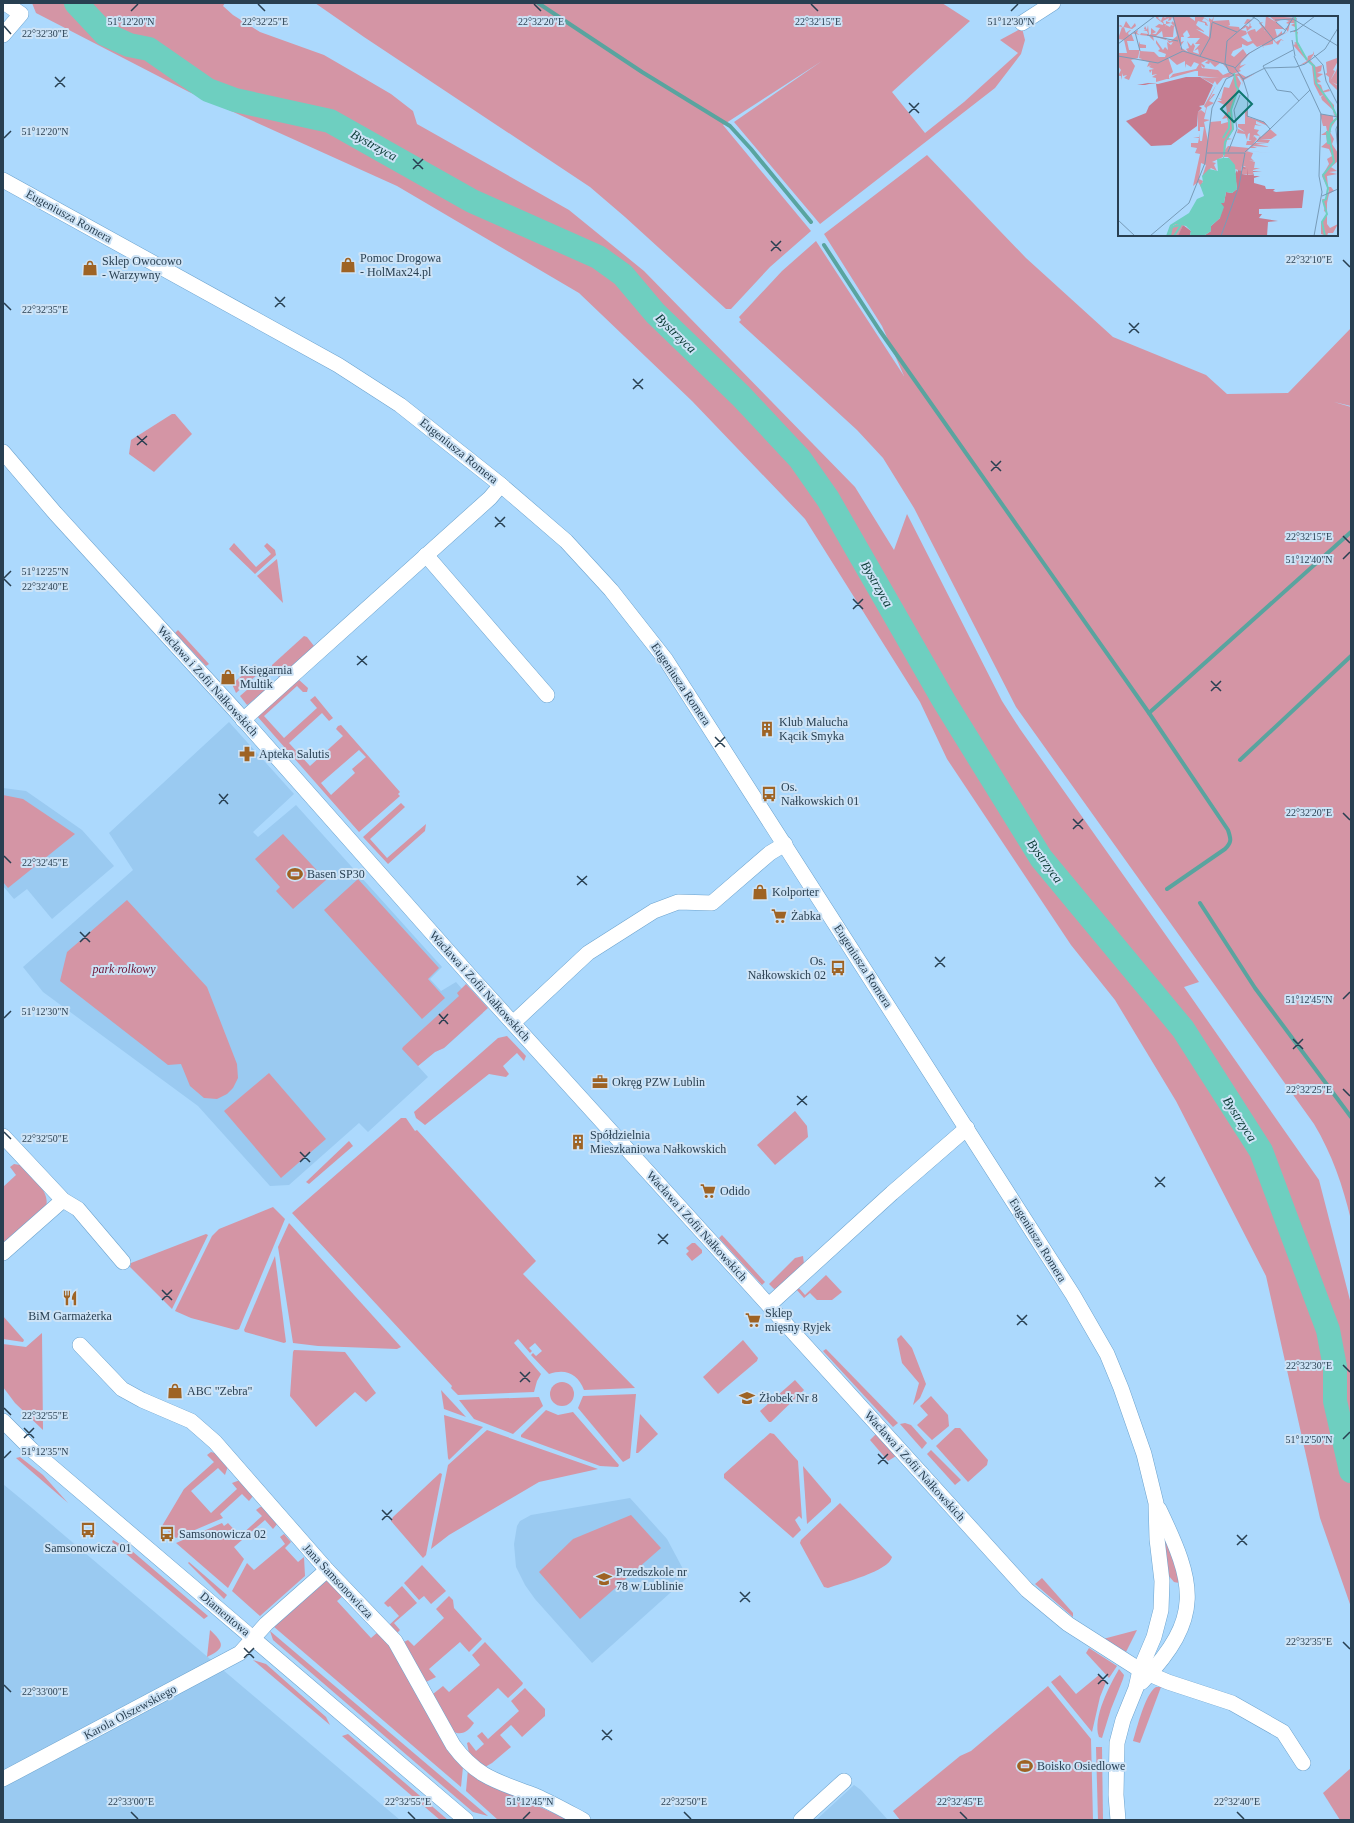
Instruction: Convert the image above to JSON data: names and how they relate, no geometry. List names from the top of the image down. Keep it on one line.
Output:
{"streets":{"street":["Eugeniusza Romera","Wacława i Zofii Nałkowskich","Jana Samsonowicza","Diamentowa","Karola Olszewskiego"]},"crossings":[["Eugeniusza Romera","Wacława i Zofii Nałkowskich"],["Jana Samsonowicza","Karola Olszewskiego"],["Diamentowa","Karola Olszewskiego"]],"water":["Bystrzyca"],"parks":["park rolkowy"],"places":{"shop":["Pomoc Drogowa - HolMax24.pl","Sklep Owocowo - Warzywny","Księgarnia Multik","Kolporter","ABC \"Zebra\""],"building":["Klub Malucha Kącik Smyka","Spółdzielnia Mieszkaniowa Nałkowskich"],"pharmacy":["Apteka Salutis"],"bus stop":["Os. Nałkowskich 01","Os. Nałkowskich 02","Samsonowicza 01","Samsonowicza 02"],"sports":["Basen SP30","Boisko Osiedlowe"],"supermarket":["Żabka","Odido","Sklep mięsny Ryjek"],"office":["Okręg PZW Lublin"],"restaurant":["BiM Garmażerka"],"school or university":["Żłobek Nr 8","Przedszkole nr 78 w Lublinie"]},"coordinates":["51°12'20\"N","22°32'25\"E","22°32'20\"E","22°32'15\"E","51°12'30\"N","22°32'30\"E","22°32'10\"E","22°32'35\"E","51°12'40\"N","51°12'25\"N","22°32'40\"E","22°32'45\"E","51°12'45\"N","22°32'50\"E","22°32'55\"E","51°12'50\"N","51°12'35\"N","22°33'00\"E"]}
